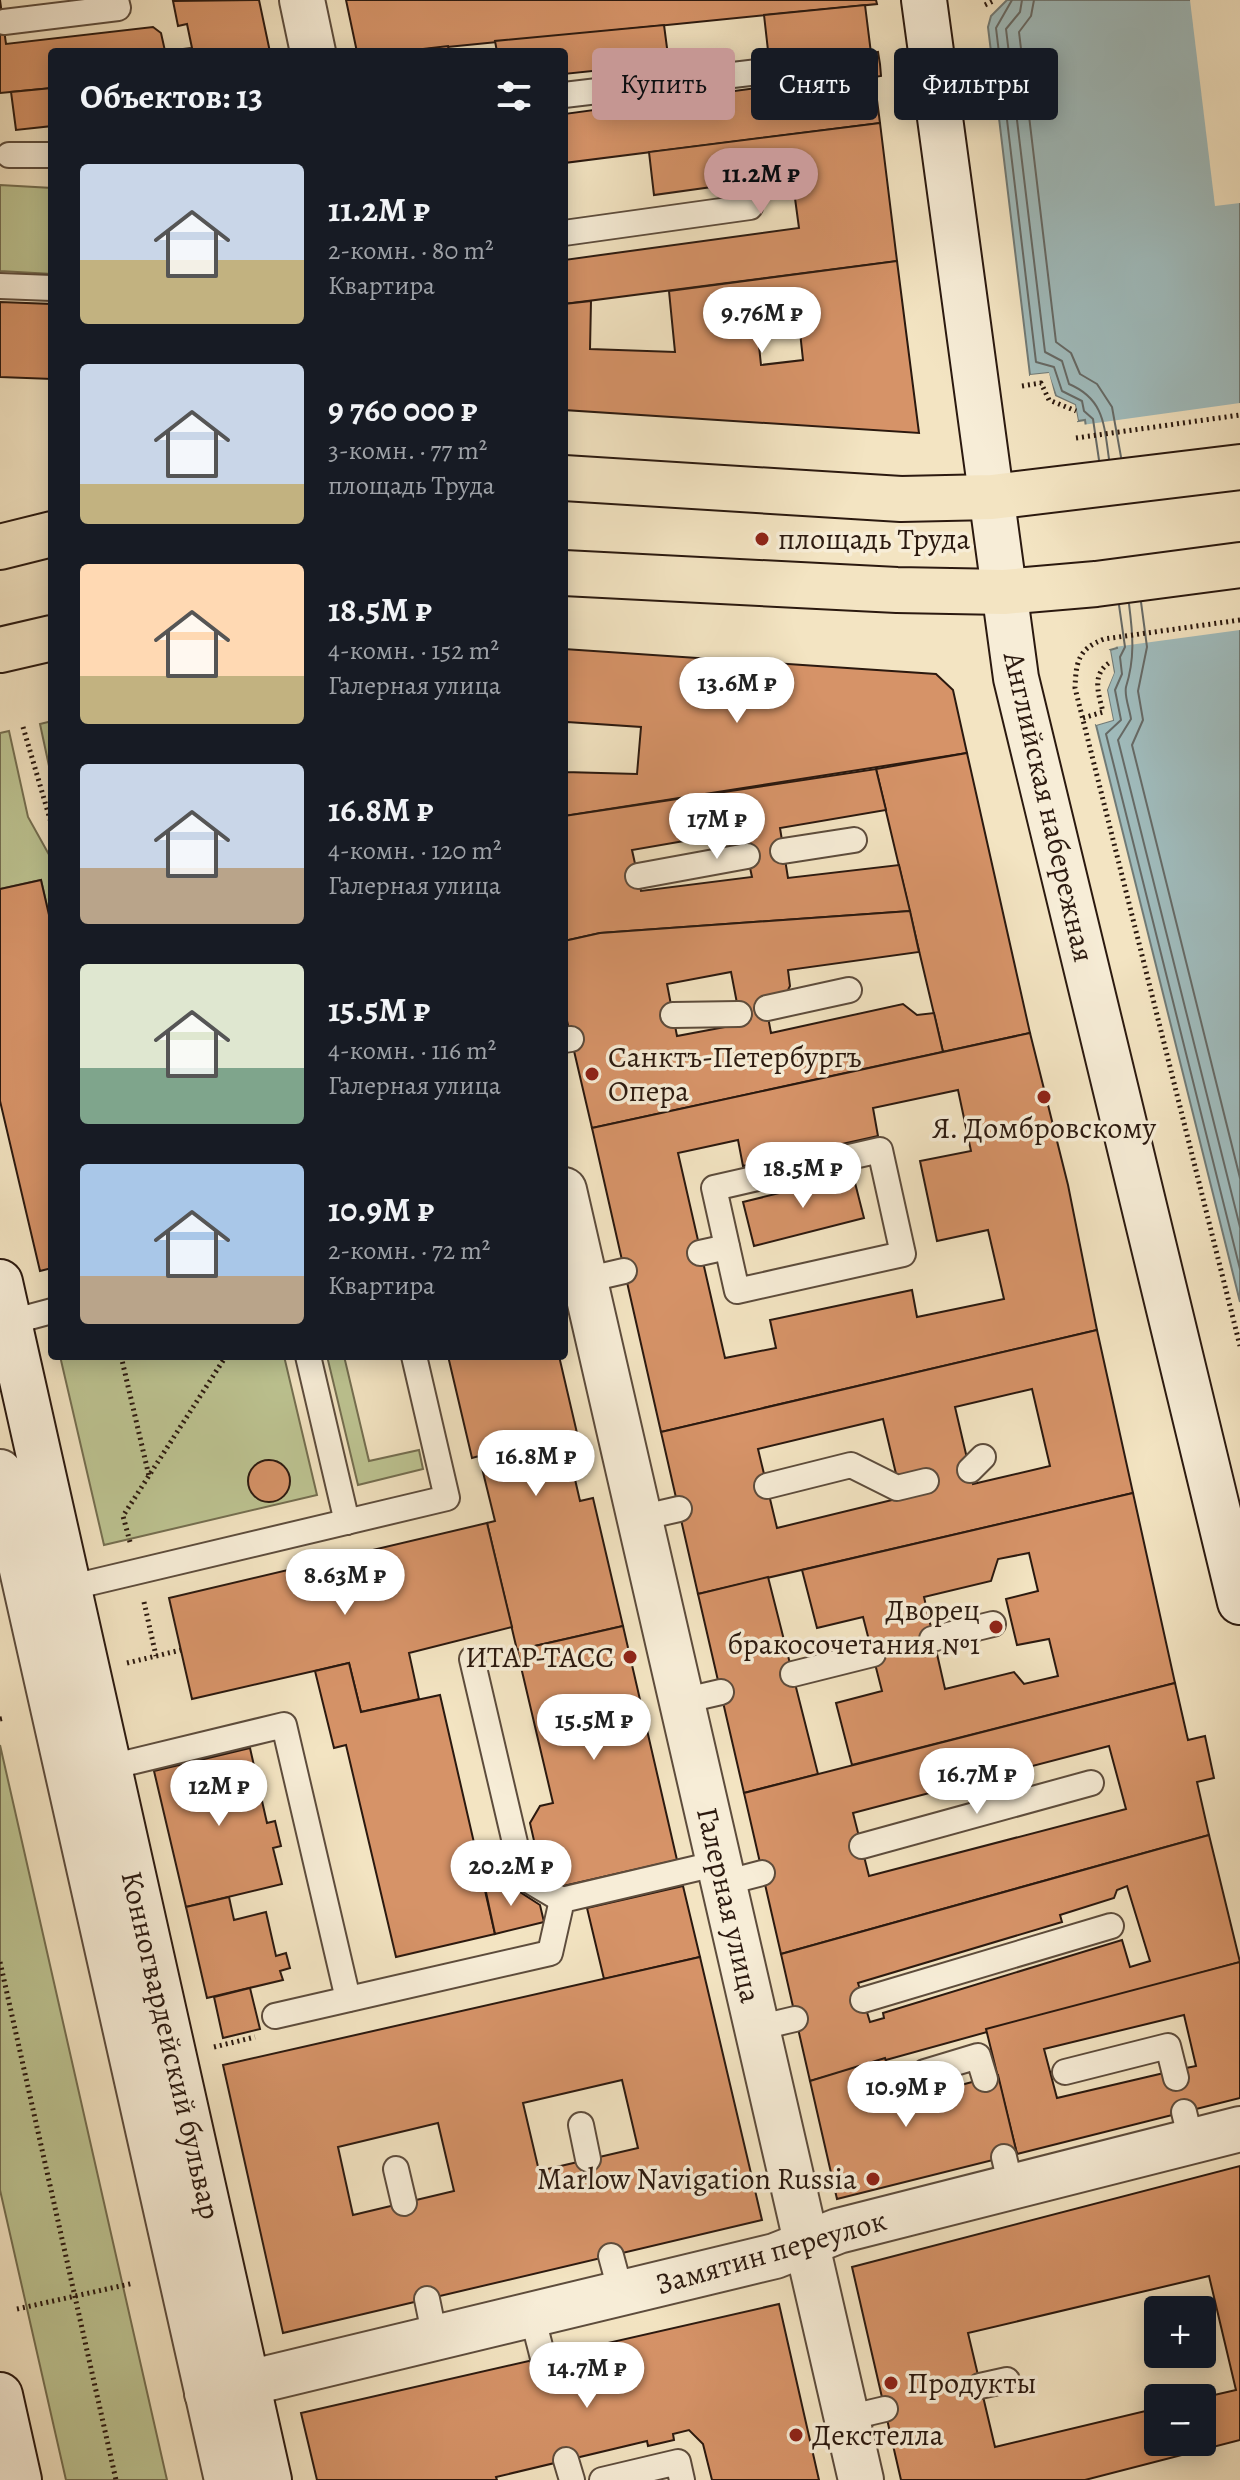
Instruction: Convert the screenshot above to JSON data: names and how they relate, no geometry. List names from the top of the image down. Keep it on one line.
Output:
{"streets":{"street":["Английская набережная","Галерная улица","Конногвардейский бульвар","Замятин переулок"]},"crossings":[["Галерная улица","Замятин переулок"],["Конногвардейский бульвар","Замятин переулок"]],"places":["площадь Труда","Санктъ-Петербургъ Опера","Я. Домбровскому","Дворец бракосочетания №1","ИТАР-ТАСС","Marlow Navigation Russia","Продукты","Декстелла"],"page":{"chip":["Купить","Снять","Фильтры"],"heading":"Объектов: 13","list":[{"name":"11.2M ₽","note":"2-комн. · 80 m² · Квартира"},{"name":"9 760 000 ₽","note":"3-комн. · 77 m² · площадь Труда"},{"name":"18.5M ₽","note":"4-комн. · 152 m² · Галерная улица"},{"name":"16.8M ₽","note":"4-комн. · 120 m² · Галерная улица"},{"name":"15.5M ₽","note":"4-комн. · 116 m² · Галерная улица"},{"name":"10.9M ₽","note":"2-комн. · 72 m² · Квартира"}],"price":["11.2M ₽","9.76M ₽","13.6M ₽","17M ₽","18.5M ₽","16.8M ₽","8.63M ₽","15.5M ₽","16.7M ₽","12M ₽","20.2M ₽","10.9M ₽","14.7M ₽"],"map_buttons":["+","−"]}}
